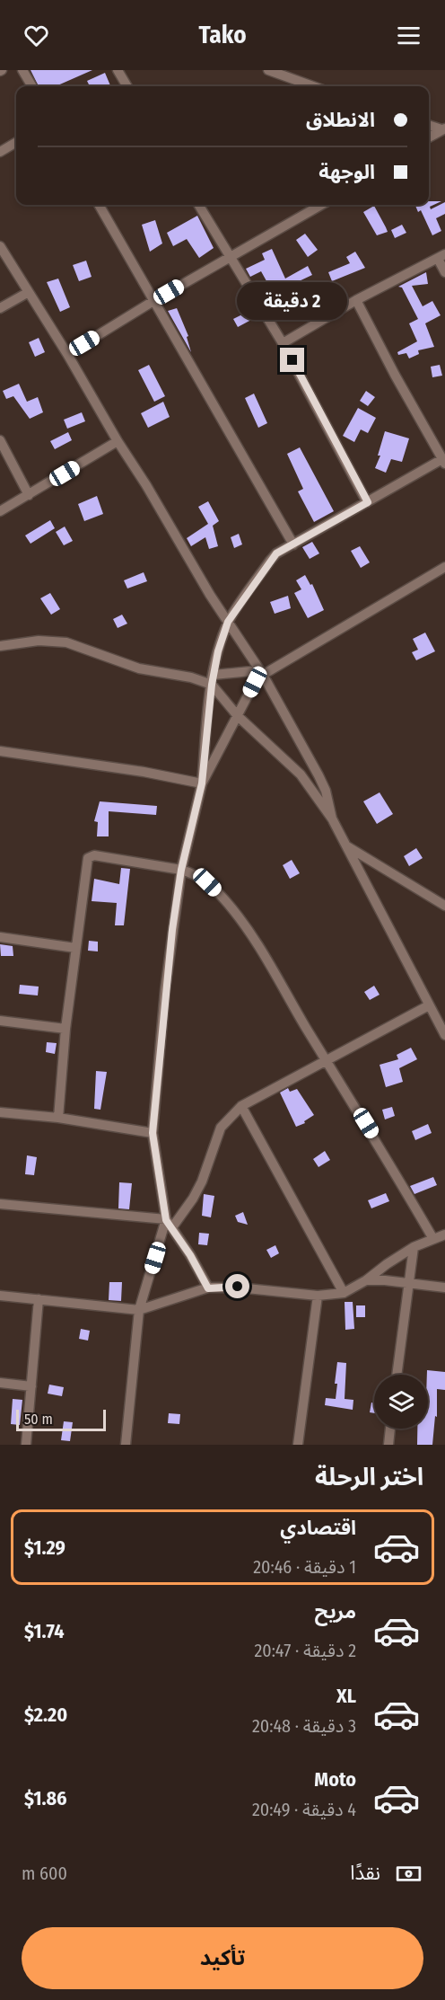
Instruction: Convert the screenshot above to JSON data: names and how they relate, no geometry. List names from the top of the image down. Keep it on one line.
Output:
{"scale_bar":"50 m","page":{"header":"Tako","banner":["الانطلاق","الوجهة"],"bubble":"2 دقيقة","scale":"50 m","heading":"اختر الرحلة","list":[{"name":"اقتصادي","note":"1 دقيقة · 20:46","value":"$1.29"},{"name":"مريح","note":"2 دقيقة · 20:47","value":"$1.74"},{"name":"XL","note":"3 دقيقة · 20:48","value":"$2.20"},{"name":"Moto","note":"4 دقيقة · 20:49","value":"$1.86"}],"pay":["نقدًا","600 m"],"buttons":"تأكيد"}}
